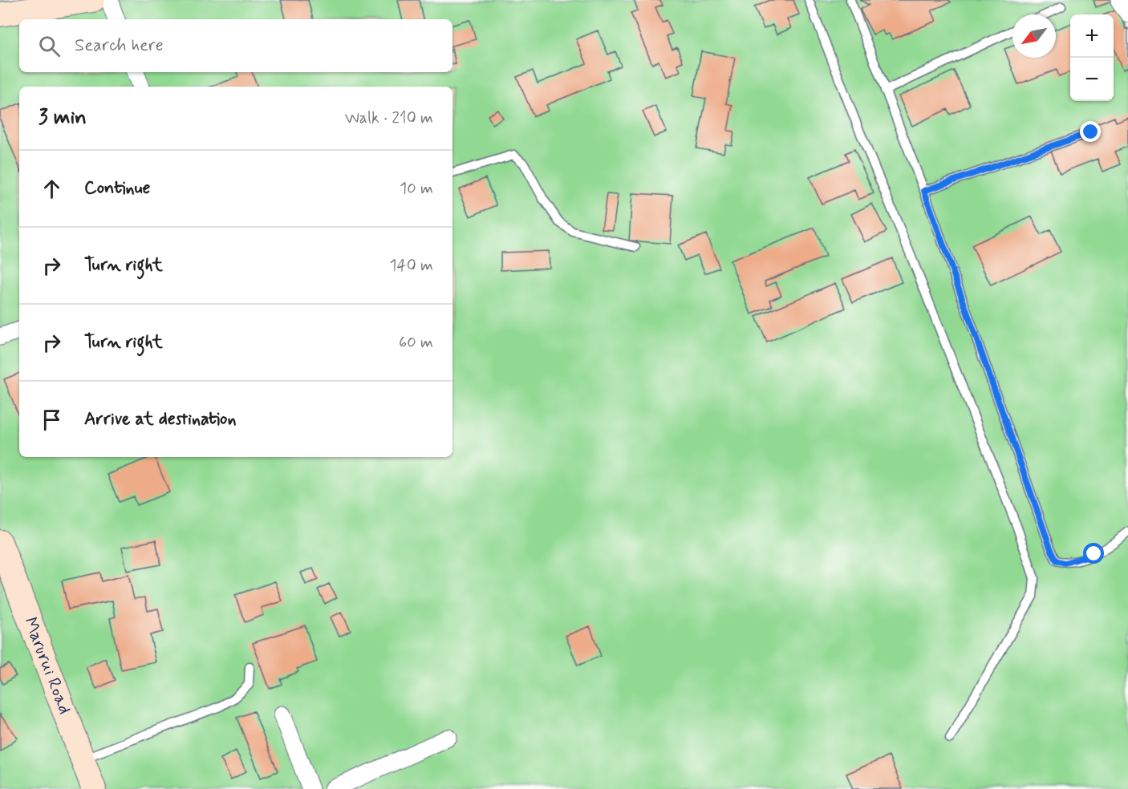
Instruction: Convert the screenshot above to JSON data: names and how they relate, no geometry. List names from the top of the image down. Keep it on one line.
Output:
{"streets":{"street":["Marurui Road"]},"north":"bottom left","page":{"map_buttons":["+","−"],"search":"Search here","heading":["3 min","Walk · 210 m"],"list":[["Continue","10 m"],["Turn right","140 m"],["Turn right","60 m"],"Arrive at destination"]}}
